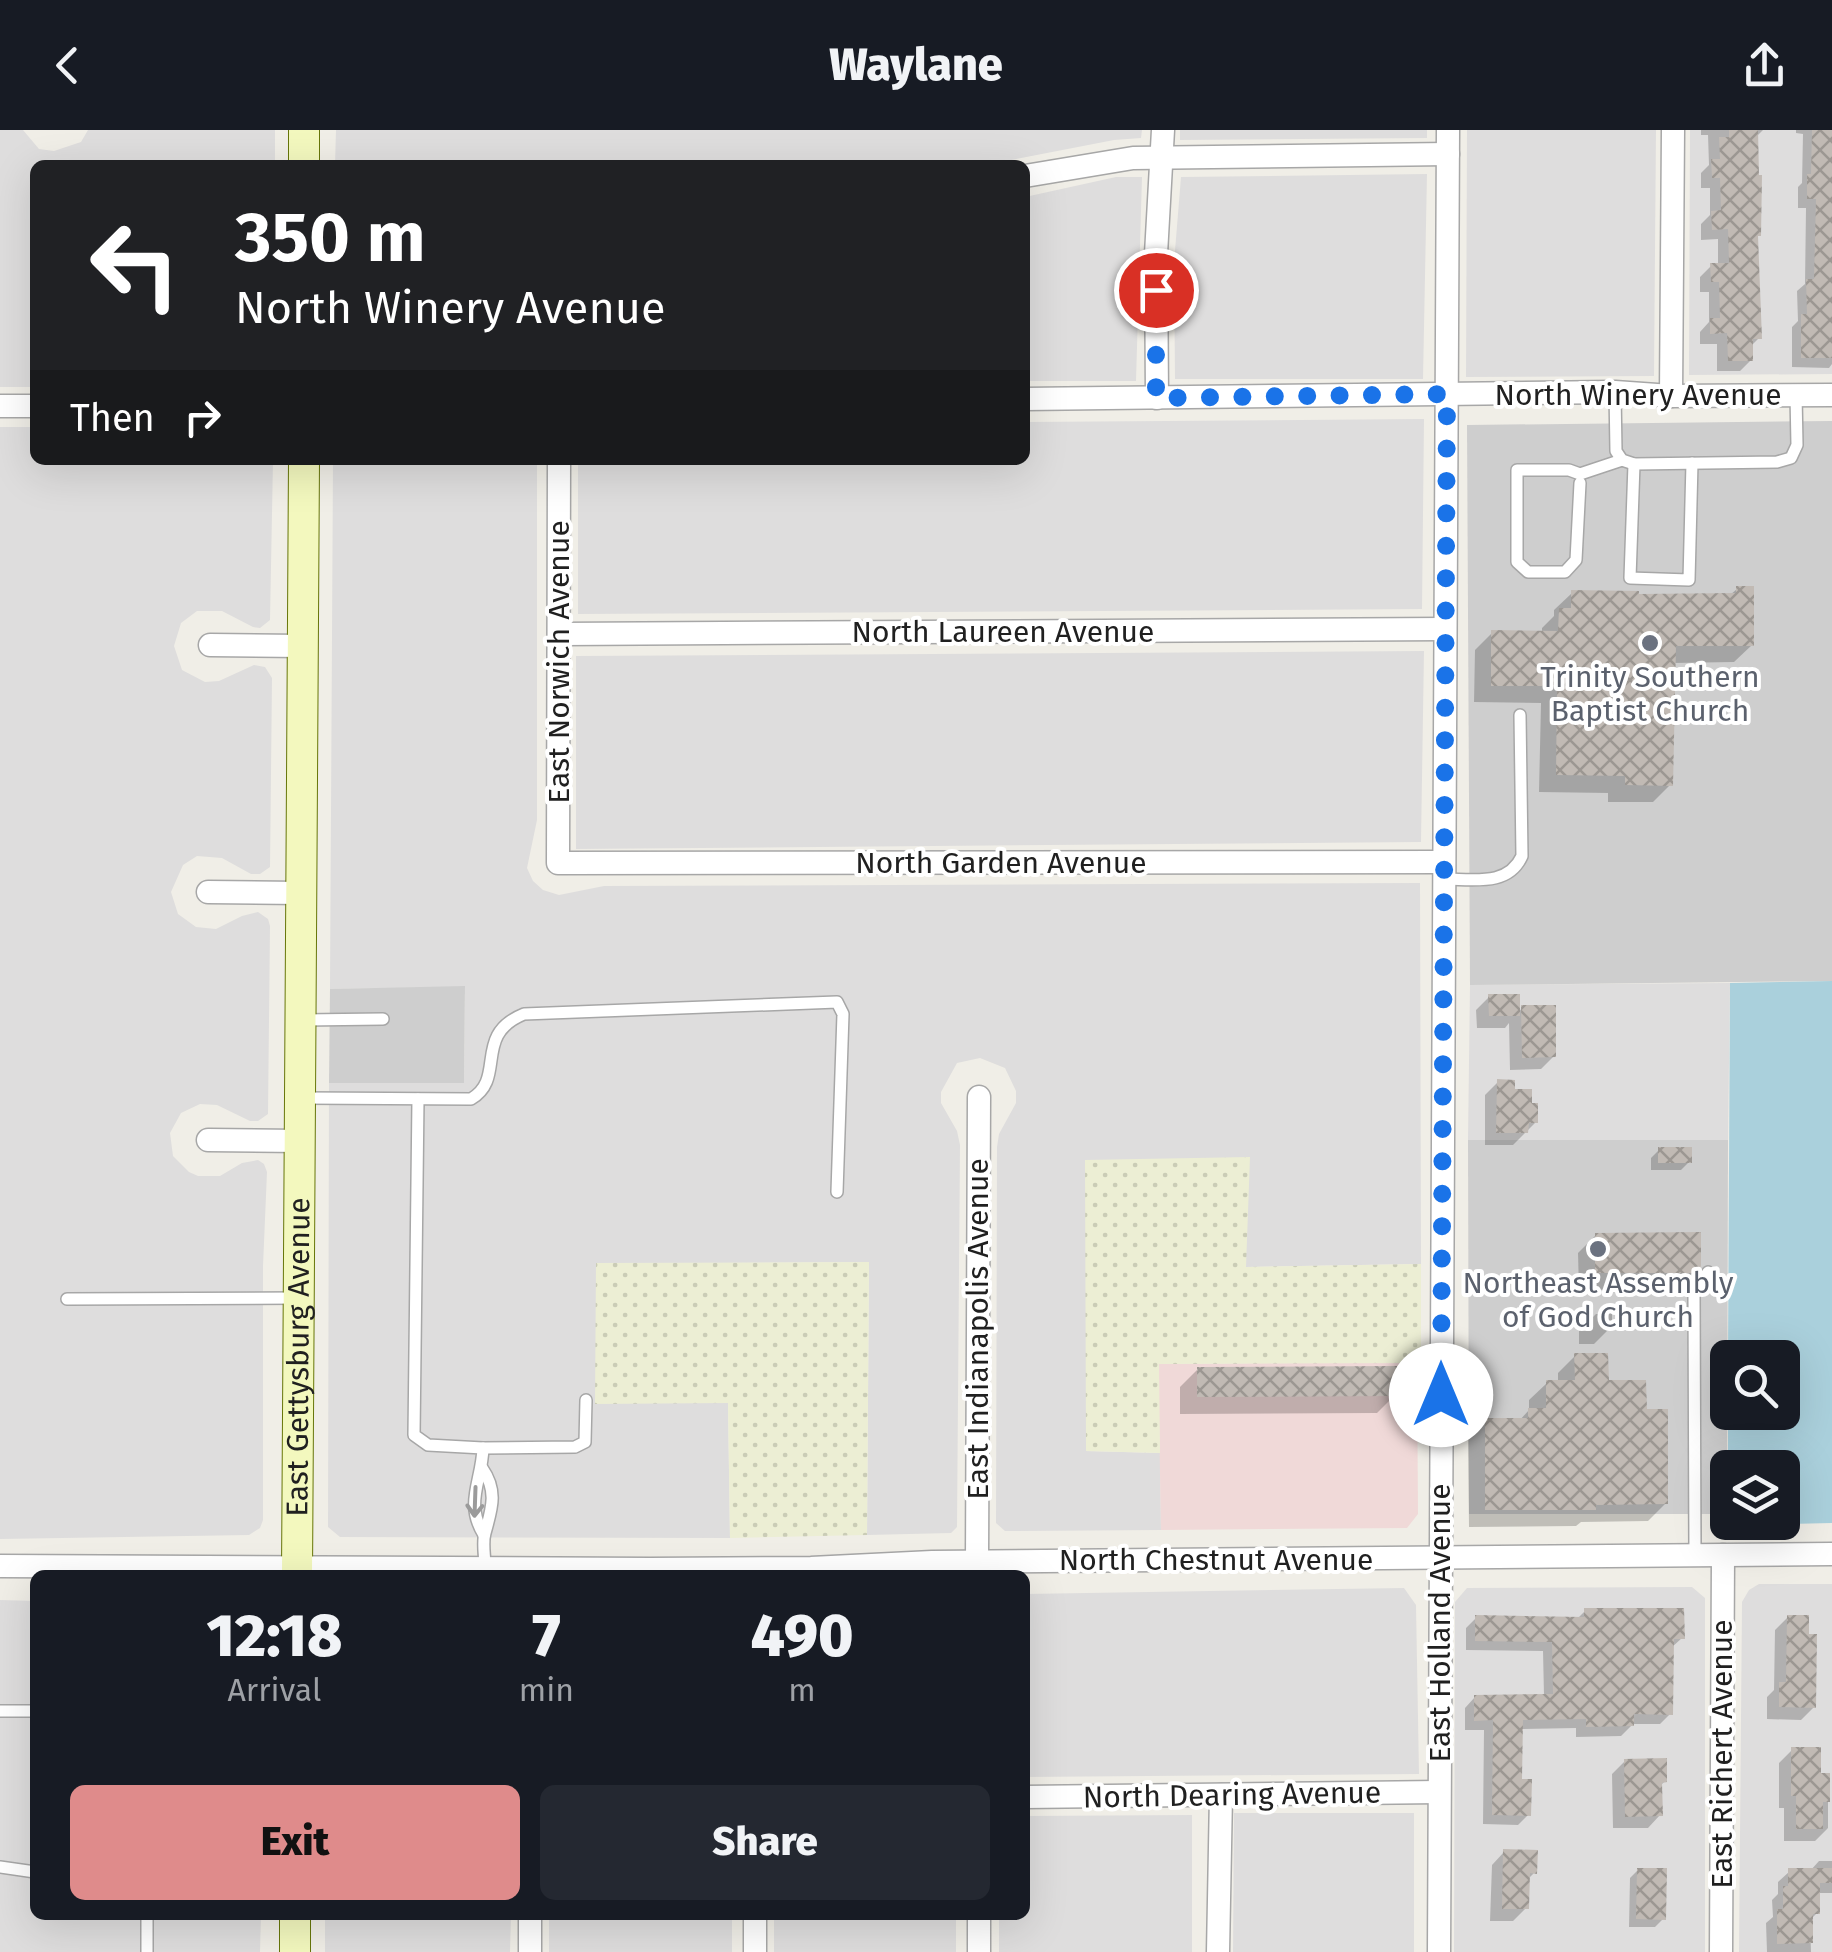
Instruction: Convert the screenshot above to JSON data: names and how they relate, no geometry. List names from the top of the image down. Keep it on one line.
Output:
{"streets":{"street":["North Winery Avenue","North Laureen Avenue","East Norwich Avenue","North Garden Avenue","East Indianapolis Avenue","East Gettysburg Avenue","North Chestnut Avenue","East Holland Avenue","East Richert Avenue","North Dearing Avenue"]},"crossings":[["North Winery Avenue","East Holland Avenue"],["North Laureen Avenue","East Norwich Avenue"],["North Laureen Avenue","East Holland Avenue"],["East Norwich Avenue","North Garden Avenue"],["North Garden Avenue","East Holland Avenue"],["East Indianapolis Avenue","North Chestnut Avenue"],["North Chestnut Avenue","East Holland Avenue"],["North Chestnut Avenue","East Richert Avenue"],["East Holland Avenue","North Dearing Avenue"]],"places":["Trinity Southern Baptist Church","Northeast Assembly of God Church"],"page":{"header":"Waylane","turn":["350 m","North Winery Avenue"],"then":"Then","eta":["12:18","Arrival","7","min","490","m"],"buttons":["Exit","Share"]}}
